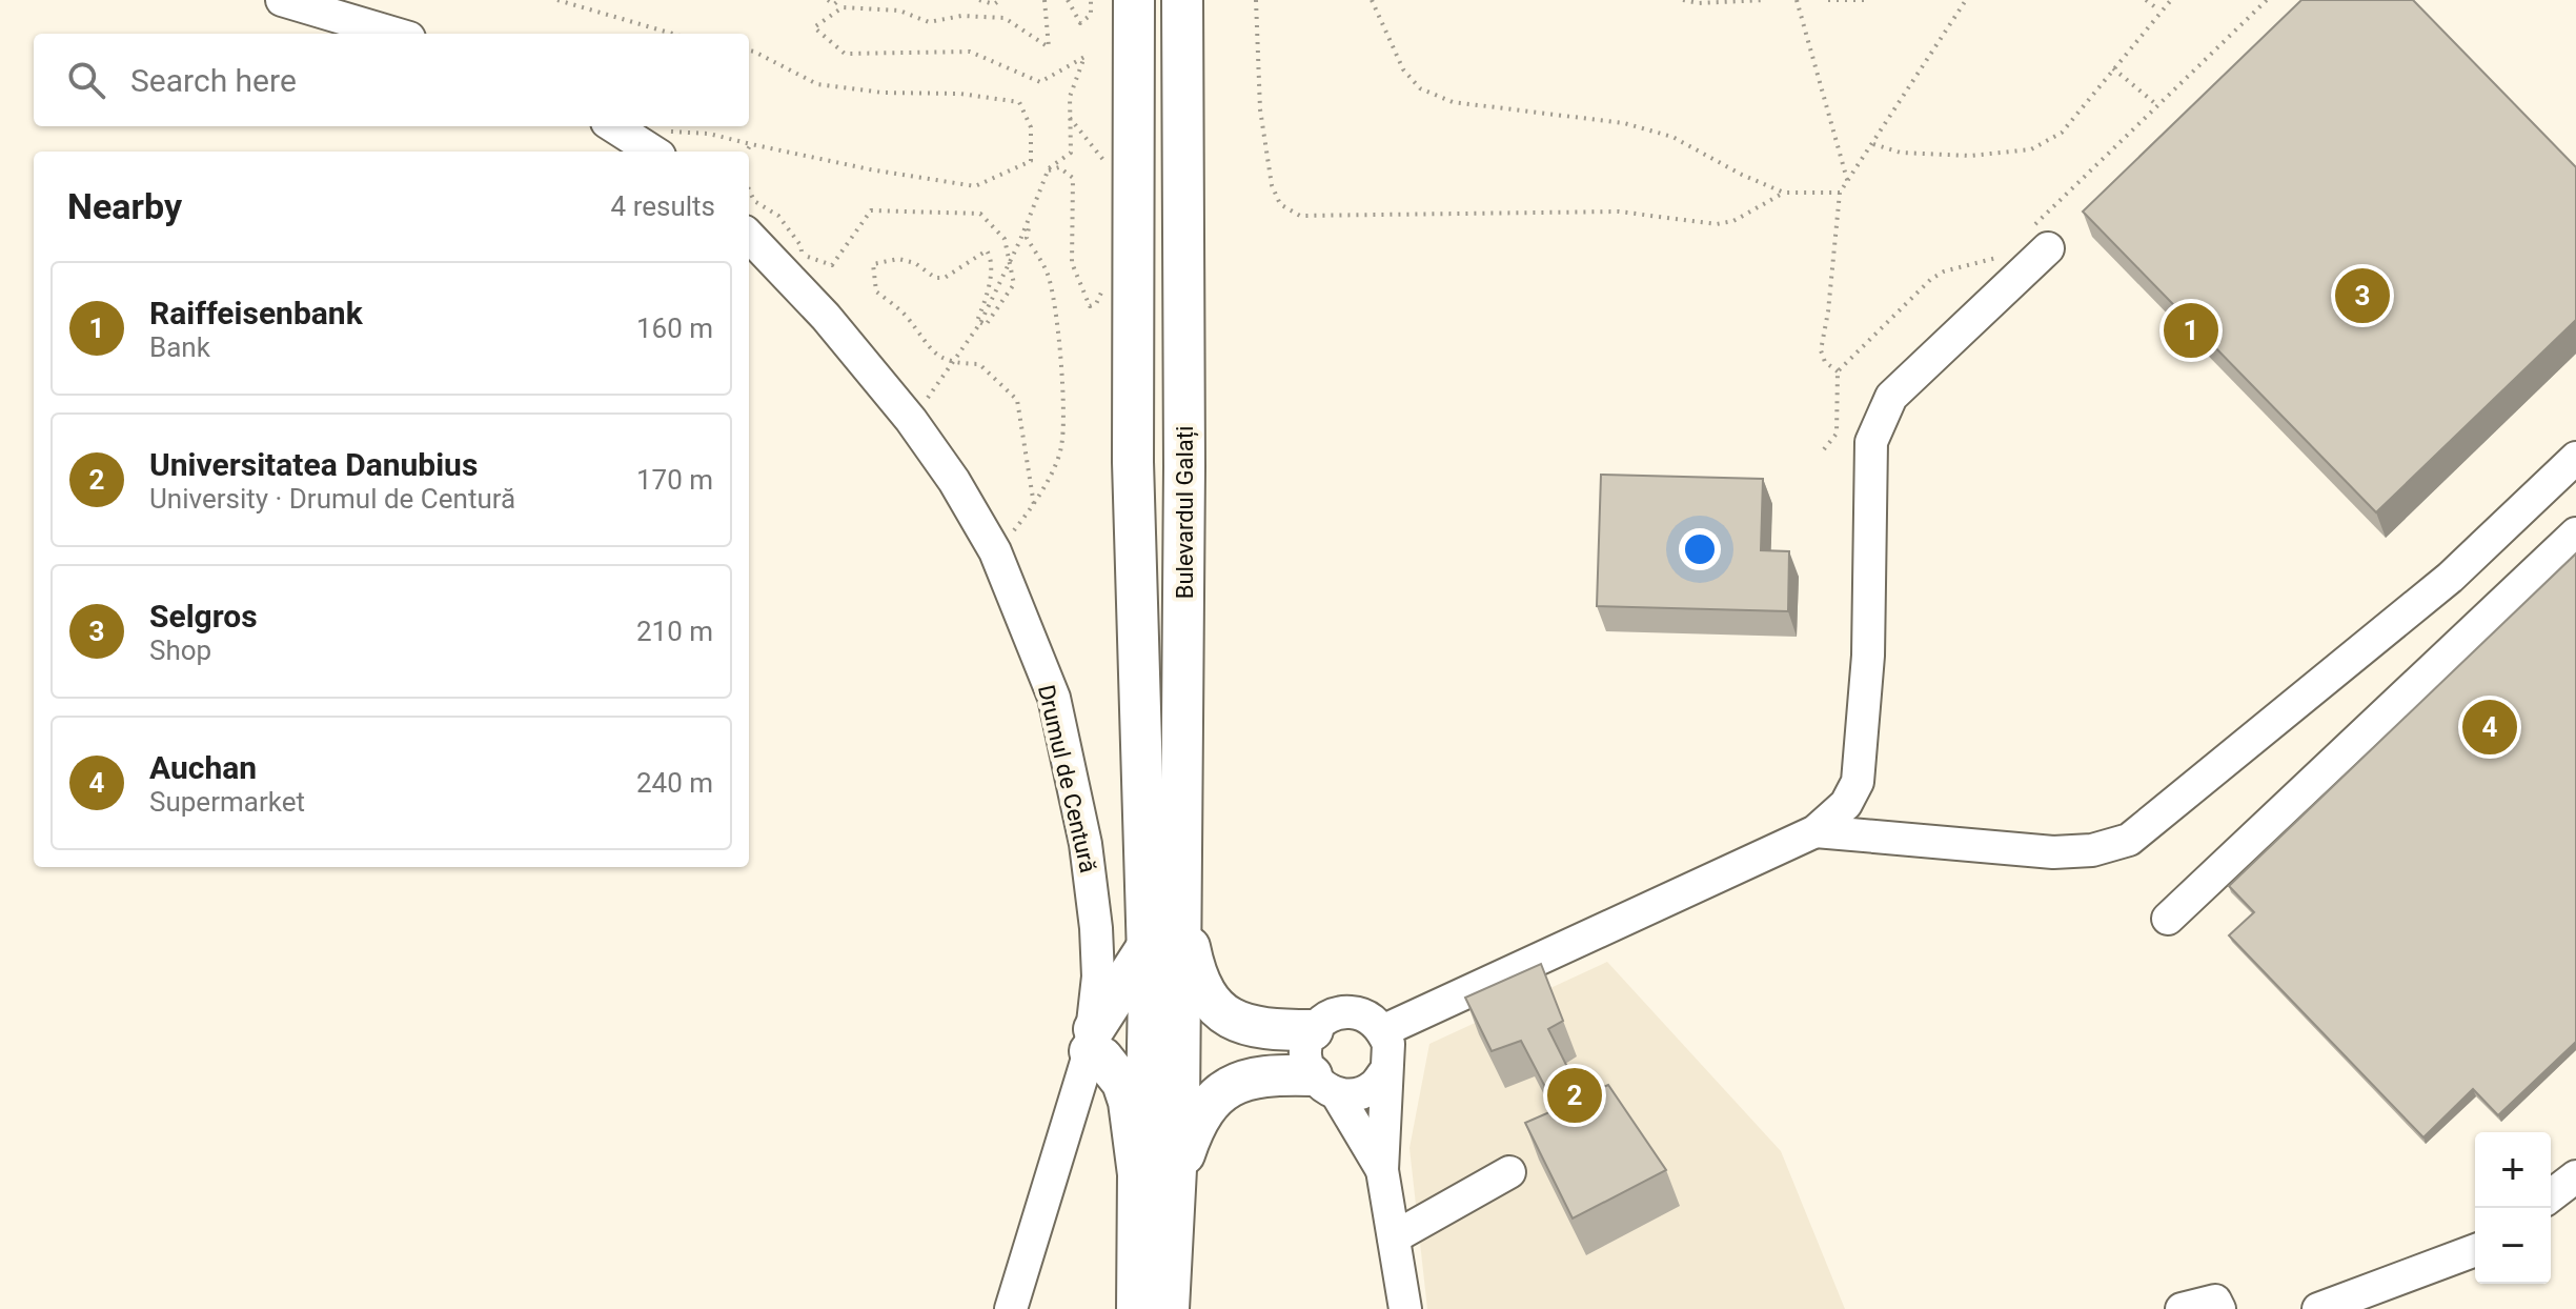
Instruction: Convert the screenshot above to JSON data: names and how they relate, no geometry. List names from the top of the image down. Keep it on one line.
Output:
{"streets":{"main road":["Bulevardul Galați"],"street":["Drumul de Centură"]},"page":{"search":"Search here","heading":["Nearby","4 results"],"list":[{"mark":"1","name":"Raiffeisenbank","note":"Bank","value":"160 m"},{"mark":"2","name":"Universitatea Danubius","note":"University · Drumul de Centură","value":"170 m"},{"mark":"3","name":"Selgros","note":"Shop","value":"210 m"},{"mark":"4","name":"Auchan","note":"Supermarket","value":"240 m"}],"pins":["3","1","4","2"],"map_buttons":["+","−"]}}
